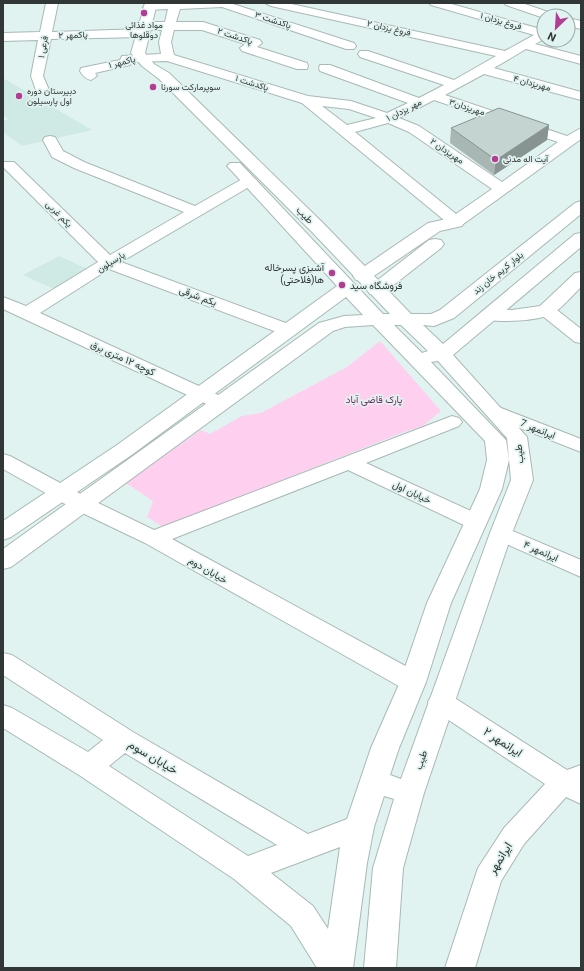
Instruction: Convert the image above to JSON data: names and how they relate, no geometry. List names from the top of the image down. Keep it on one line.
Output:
{"streets":{"main road":["طیب","بلوار کریم خان زند","خیابان سوم"],"street":["پاکدشت ۳","فروغ یزدان ۱","فروغ یزدان ۲","پاکمهر ۲","پاکدشت ۲","فرعی ۱","پاکمهر ۱","پاکدشت ۱","مهریزدان ۴","مهریزدان۳","مهر یزدان ۱","مهریزدان ۲","یکم غربی","پارسیلون","یکم شرقی","کوچه ۱۲ متری برق","ایرانمهر 7","خیابان اول","ایرانمهر ۴","خیابان دوم","ایرانمهر ۲","ایرانمهر"]},"crossings":[["فروغ یزدان ۲","مهر یزدان ۱"],["پاکمهر ۲","پاکدشت ۲"],["پاکمهر ۲","فرعی ۱"],["پاکمهر ۲","طیب"],["پاکدشت ۲","طیب"],["پاکمهر ۱","پاکدشت ۱"],["پاکمهر ۱","طیب"],["پاکدشت ۱","مهر یزدان ۱"],["پاکدشت ۱","مهریزدان ۲"],["پاکدشت ۱","طیب"],["مهریزدان ۴","مهر یزدان ۱"],["مهریزدان۳","مهر یزدان ۱"],["مهر یزدان ۱","مهریزدان ۲"],["یکم غربی","پارسیلون"],["یکم غربی","یکم شرقی"],["طیب","پارسیلون"],["طیب","بلوار کریم خان زند"],["طیب","ایرانمهر 7"],["طیب","خیابان اول"],["طیب","ایرانمهر ۴"],["طیب","خیابان دوم"],["طیب","ایرانمهر ۲"],["پارسیلون","یکم شرقی"],["پارسیلون","کوچه ۱۲ متری برق"],["بلوار کریم خان زند","کوچه ۱۲ متری برق"],["بلوار کریم خان زند","خیابان دوم"],["ایرانمهر ۲","ایرانمهر"]],"parks":["پارک قاضی آباد"],"places":["مواد غذائی دوقلوها","سوپرمارکت سورنا","دبیرستان دوره اول پارسیلون","آیت اله مدنی","آشپزی پسرخاله ها(فلاحتی)","فروشگاه سید"],"north":"bottom left"}
